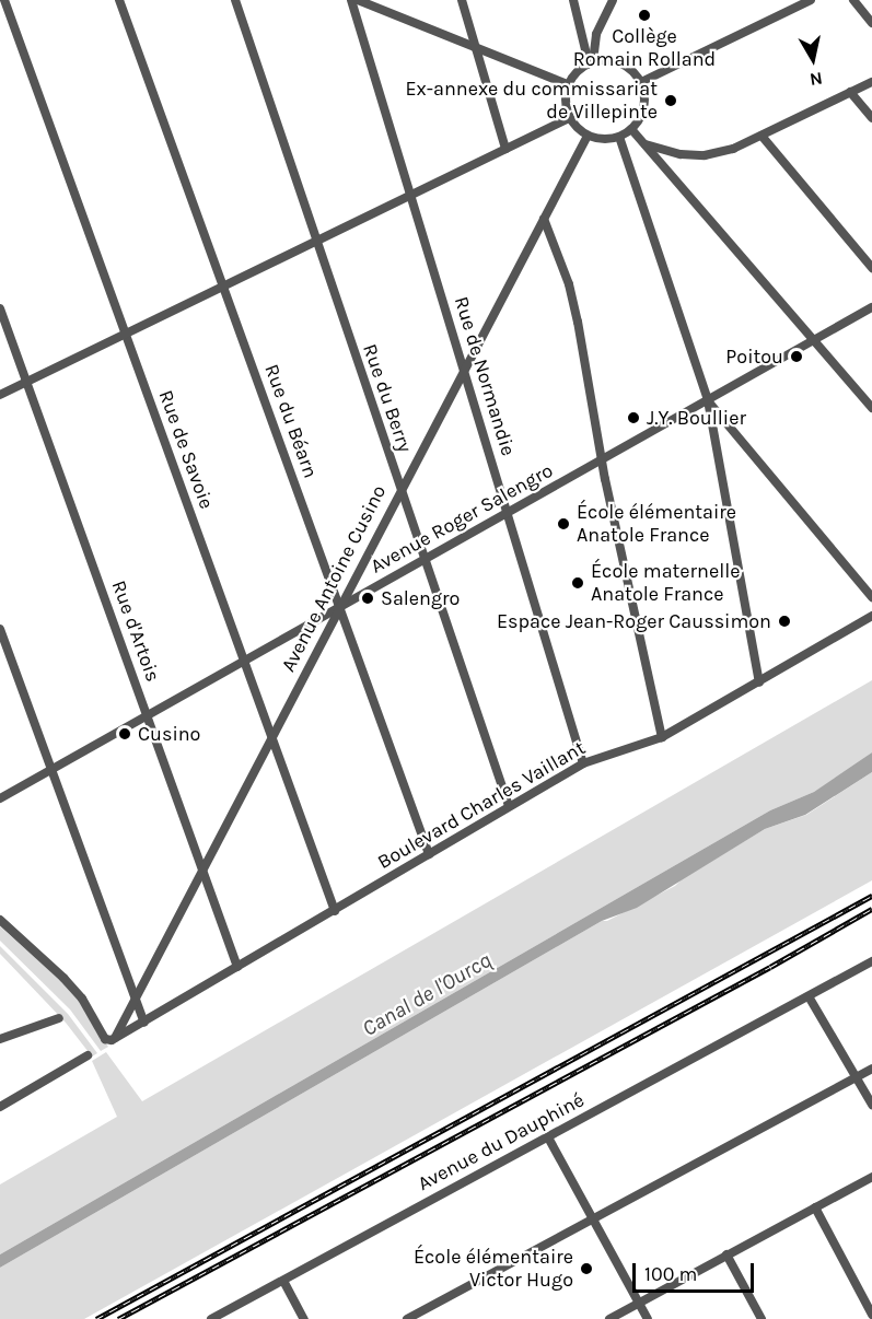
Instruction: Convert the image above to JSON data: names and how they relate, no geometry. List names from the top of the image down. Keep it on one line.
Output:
{"streets":{"street":["Rue de Normandie","Rue du Berry","Rue du Béarn","Rue de Savoie","Avenue Roger Salengro","Avenue Antoine Cusino","Rue d'Artois","Boulevard Charles Vaillant","Avenue du Dauphiné"]},"crossings":[["Rue de Normandie","Avenue Roger Salengro"],["Rue de Normandie","Avenue Antoine Cusino"],["Rue de Normandie","Boulevard Charles Vaillant"],["Rue du Berry","Avenue Roger Salengro"],["Rue du Berry","Avenue Antoine Cusino"],["Rue du Berry","Boulevard Charles Vaillant"],["Rue du Béarn","Avenue Roger Salengro"],["Rue du Béarn","Avenue Antoine Cusino"],["Rue du Béarn","Boulevard Charles Vaillant"],["Rue de Savoie","Avenue Roger Salengro"],["Rue de Savoie","Avenue Antoine Cusino"],["Rue de Savoie","Boulevard Charles Vaillant"],["Avenue Roger Salengro","Avenue Antoine Cusino"],["Avenue Roger Salengro","Rue d'Artois"],["Avenue Antoine Cusino","Rue d'Artois"],["Avenue Antoine Cusino","Boulevard Charles Vaillant"],["Rue d'Artois","Boulevard Charles Vaillant"]],"water":["Canal de l'Ourcq"],"places":["Collège Romain Rolland","Ex-annexe du commissariat de Villepinte","Poitou","J.Y. Boullier","École élémentaire Anatole France","École maternelle Anatole France","Salengro","Espace Jean-Roger Caussimon","Cusino","École élémentaire Victor Hugo"],"scale_bar":"100 m","north":"bottom"}
